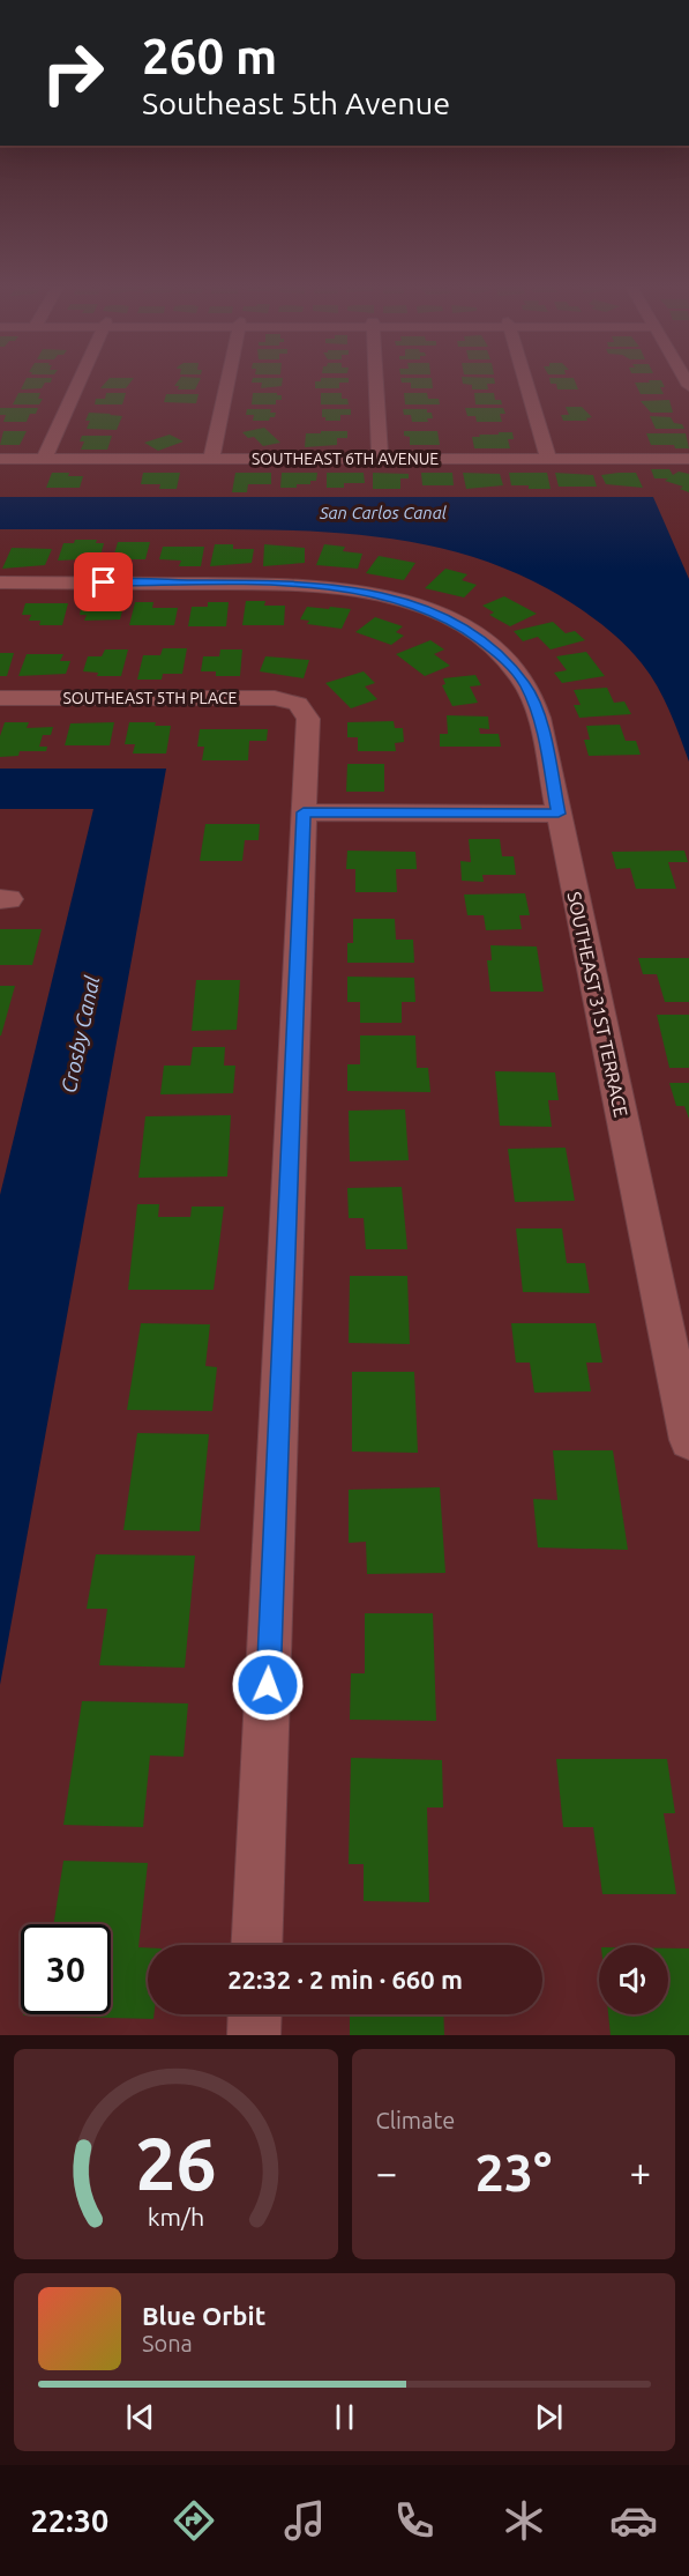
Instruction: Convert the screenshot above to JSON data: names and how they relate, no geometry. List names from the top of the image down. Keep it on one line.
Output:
{"streets":{"street":["SOUTHEAST 6TH AVENUE","SOUTHEAST 5TH PLACE","SOUTHEAST 31ST TERRACE"]},"water":["San Carlos Canal","Crosby Canal"],"page":{"turn":["260 m","Southeast 5th Avenue"],"limit":"30","trip":"22:32 · 2 min · 660 m","tile":"Climate","heat":["−","23°","+"],"song":["Blue Orbit","Sona"],"tabs":"22:30","gauge":["26","km/h"]}}
